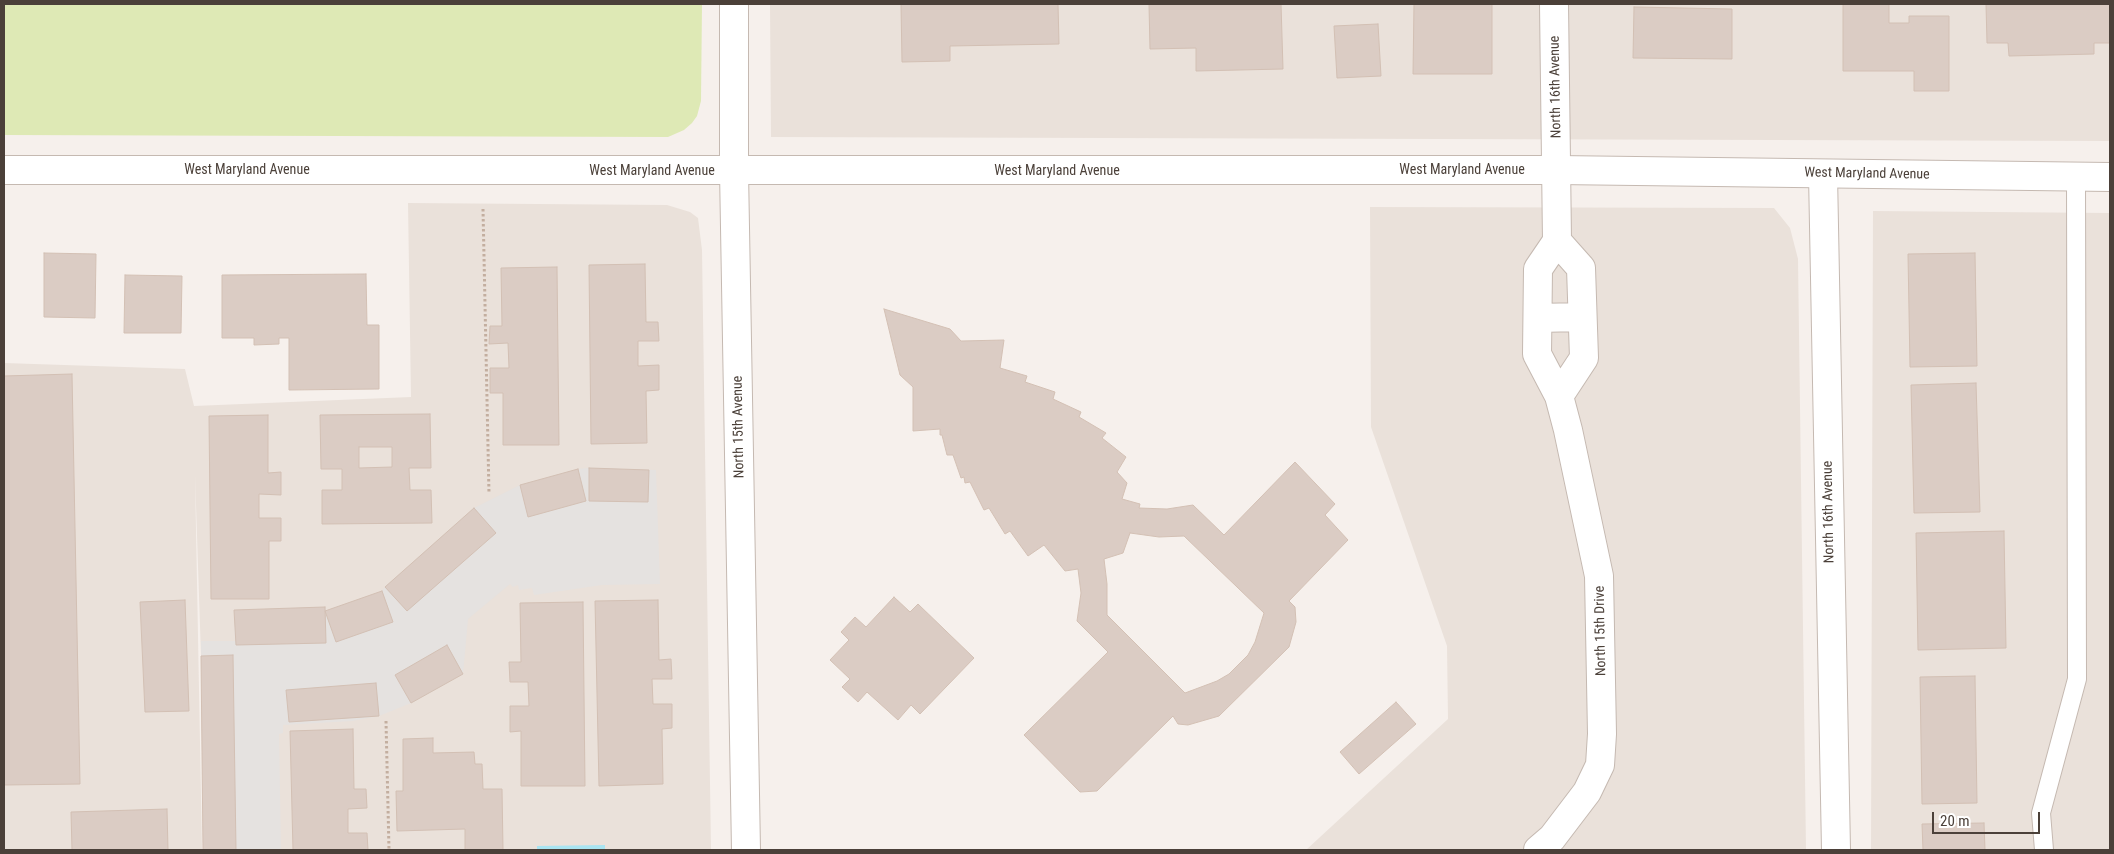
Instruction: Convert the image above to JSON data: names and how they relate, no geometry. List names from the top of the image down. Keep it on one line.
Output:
{"streets":{"street":["North 16th Avenue","West Maryland Avenue","North 15th Avenue","North 15th Drive"]},"crossings":[["North 16th Avenue","West Maryland Avenue"],["West Maryland Avenue","North 15th Avenue"]],"scale_bar":"20 m"}
